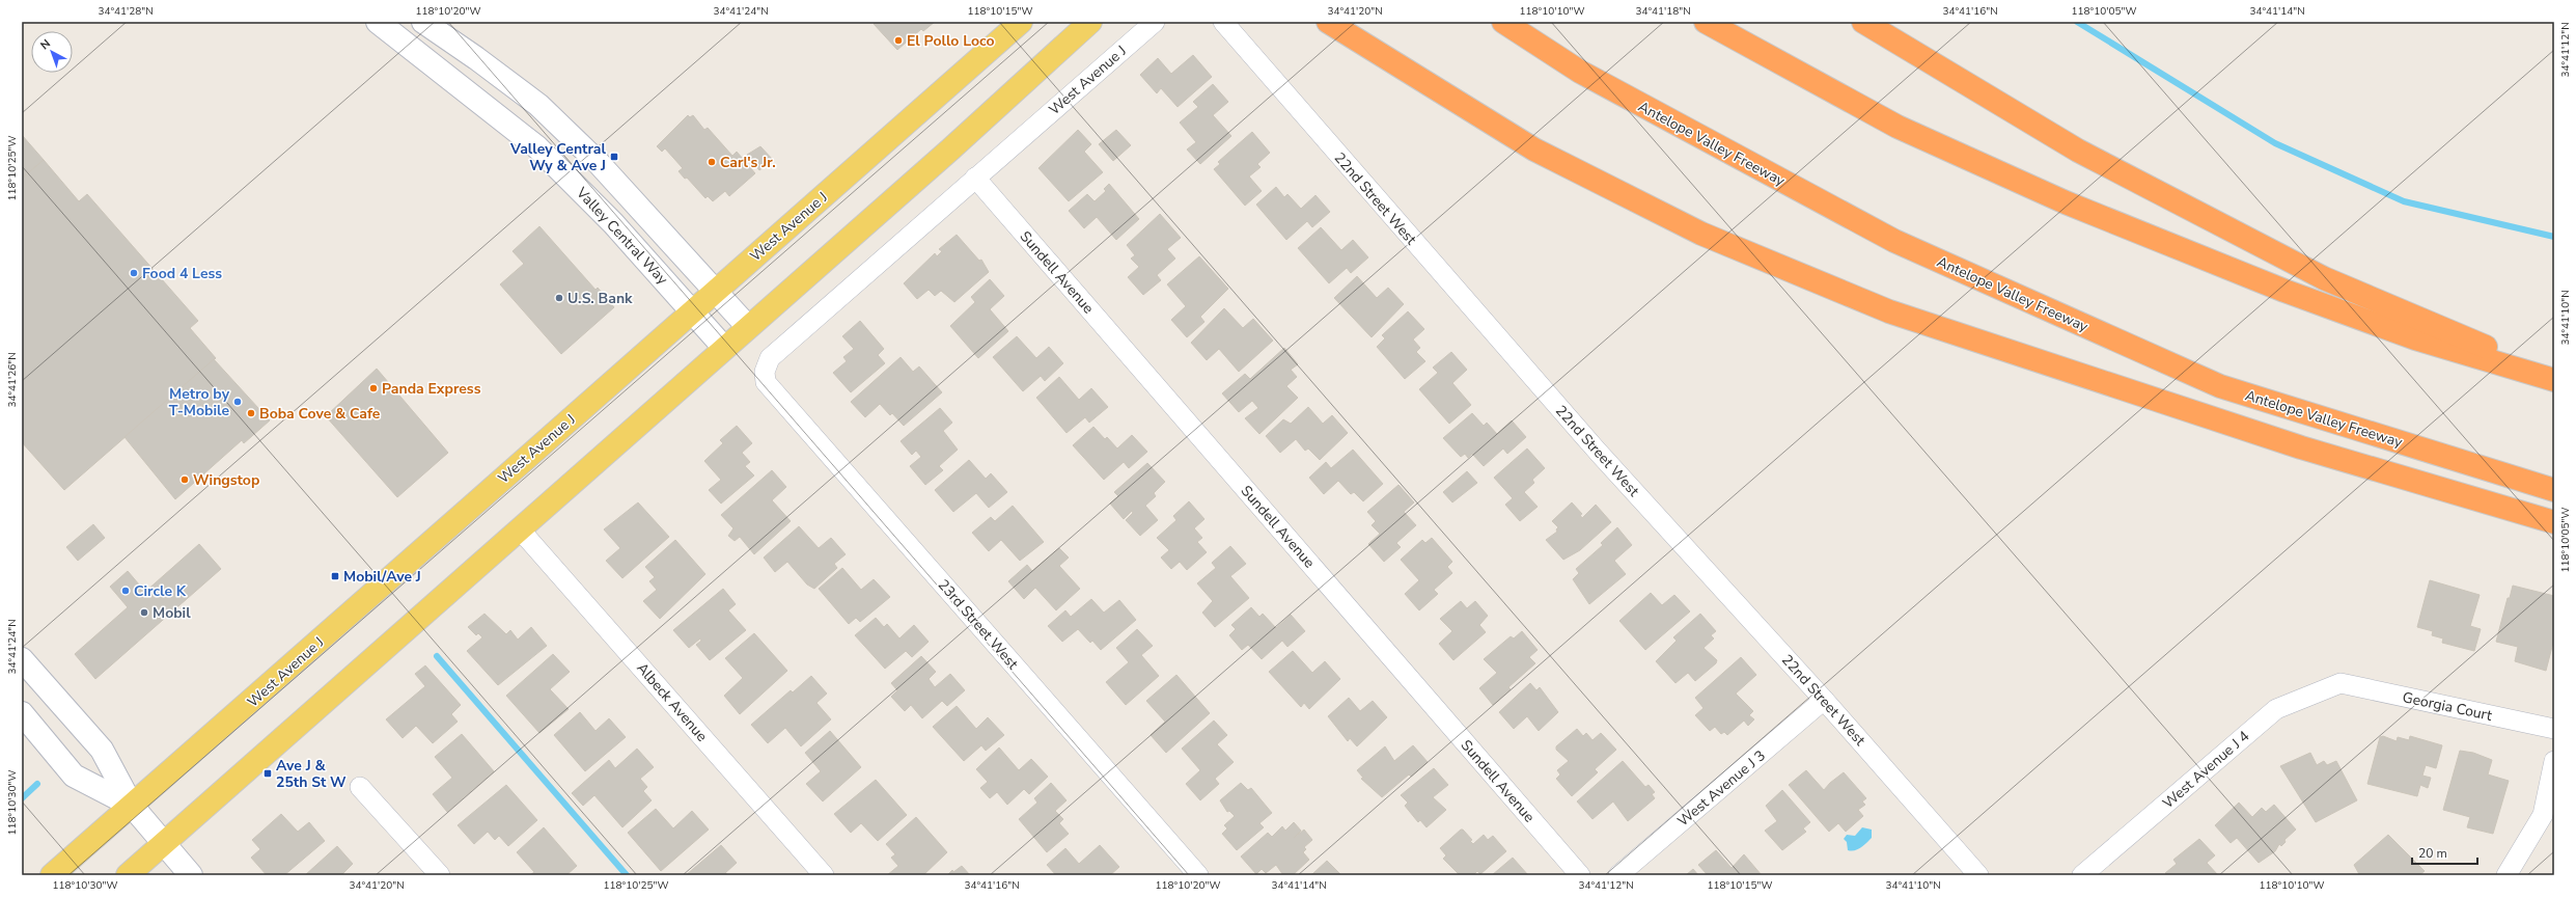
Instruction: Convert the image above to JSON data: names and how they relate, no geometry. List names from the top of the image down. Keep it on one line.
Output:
{"streets":{"highway":["Antelope Valley Freeway"],"main road":["West Avenue J"],"street":["22nd Street West","Valley Central Way","Sundell Avenue","23rd Street West","Albeck Avenue","Georgia Court","West Avenue J 4","West Avenue J 3"]},"crossings":[["West Avenue J","Valley Central Way"],["West Avenue J","Sundell Avenue"],["West Avenue J","23rd Street West"],["22nd Street West","West Avenue J 3"],["Georgia Court","West Avenue J 4"]],"places":{"other":["El Pollo Loco","Carl's Jr.","Food 4 Less","U.S. Bank","Panda Express","Metro by T-Mobile","Boba Cove & Cafe","Wingstop","Circle K","Mobil"],"transit":["Valley Central Wy & Ave J","Mobil/Ave J","Ave J & 25th St W"]},"scale_bar":"20 m","north":"top left","coordinates":["34°41'28\"N","118°10'20\"W","34°41'24\"N","118°10'15\"W","34°41'20\"N","118°10'10\"W","34°41'18\"N","34°41'16\"N","118°10'05\"W","34°41'14\"N","34°41'12\"N","118°10'25\"W","34°41'10\"N","34°41'26\"N","118°10'30\"W"]}
